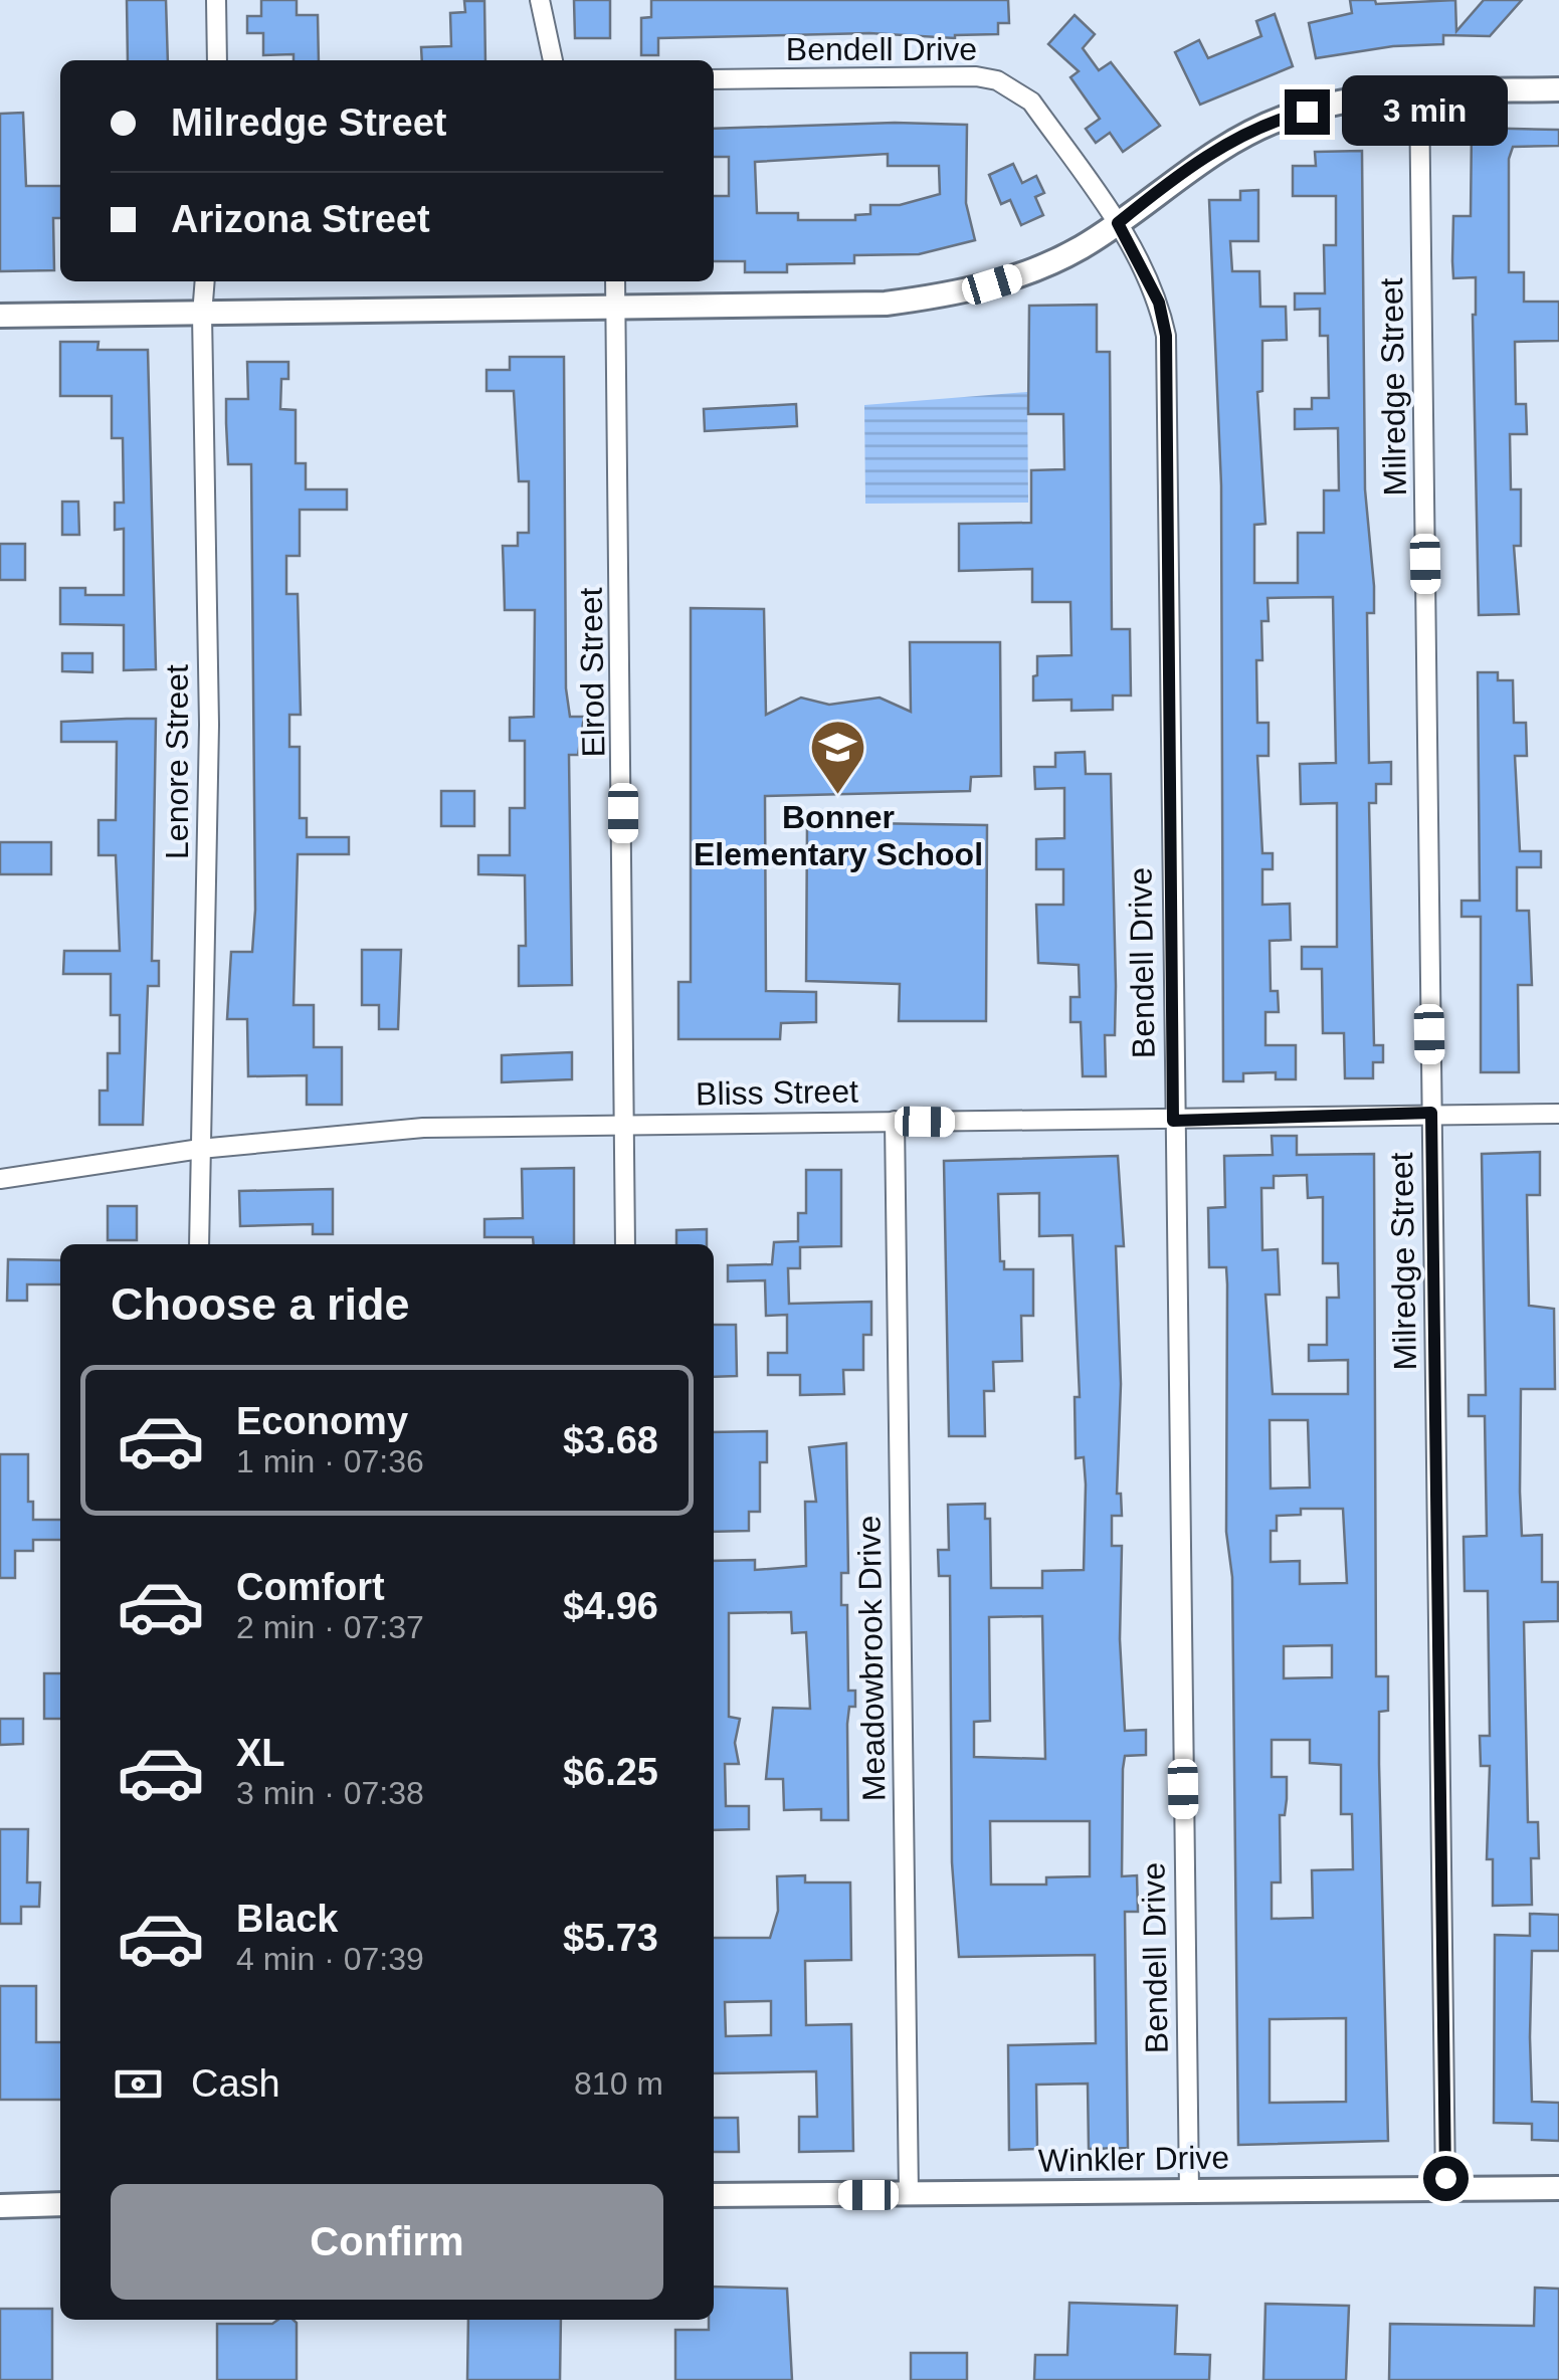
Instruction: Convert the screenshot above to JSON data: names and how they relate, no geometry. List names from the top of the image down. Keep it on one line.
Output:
{"streets":{"street":["Bendell Drive","Milredge Street","Elrod Street","Lenore Street","Bliss Street","Meadowbrook Drive","Winkler Drive"]},"crossings":[["Bendell Drive","Bliss Street"],["Bendell Drive","Winkler Drive"],["Milredge Street","Bliss Street"],["Milredge Street","Winkler Drive"],["Elrod Street","Bliss Street"],["Lenore Street","Bliss Street"],["Bliss Street","Meadowbrook Drive"],["Meadowbrook Drive","Winkler Drive"]],"places":{"school or university":["Bonner Elementary School"]},"page":{"banner":["Milredge Street","Arizona Street"],"bubble":"3 min","heading":"Choose a ride","list":[{"name":"Economy","note":"1 min · 07:36","value":"$3.68"},{"name":"Comfort","note":"2 min · 07:37","value":"$4.96"},{"name":"XL","note":"3 min · 07:38","value":"$6.25"},{"name":"Black","note":"4 min · 07:39","value":"$5.73"}],"pay":["Cash","810 m"],"buttons":"Confirm"}}
